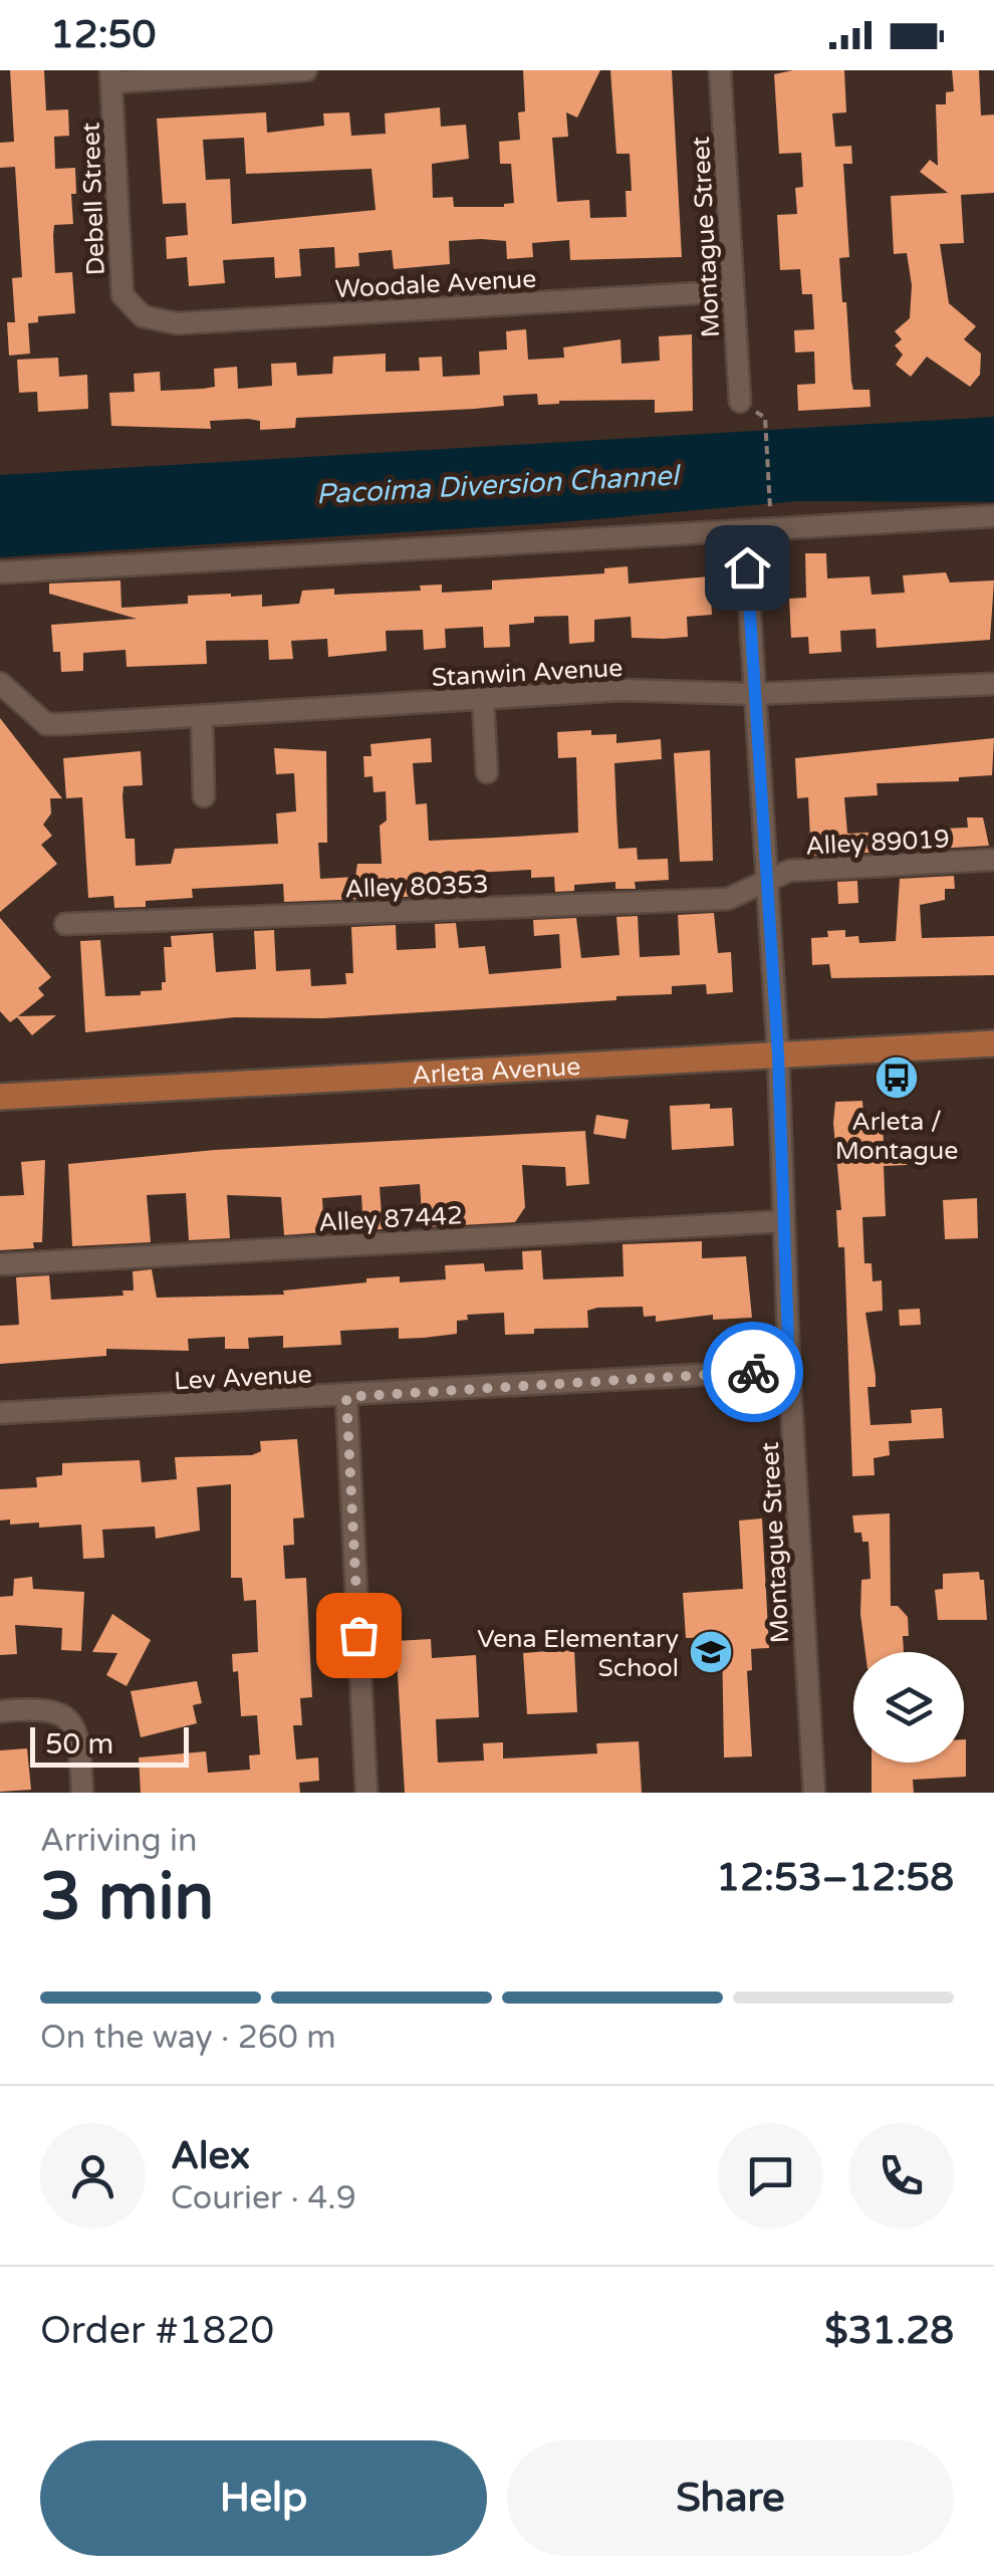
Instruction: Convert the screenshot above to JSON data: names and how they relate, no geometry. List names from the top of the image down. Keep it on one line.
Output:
{"streets":{"main road":["Arleta Avenue"],"street":["Debell Street","Montague Street","Woodale Avenue","Stanwin Avenue","Alley 89019","Alley 80353","Alley 87442","Lev Avenue"]},"crossings":[["Debell Street","Woodale Avenue"],["Montague Street","Woodale Avenue"],["Montague Street","Stanwin Avenue"],["Montague Street","Alley 89019"],["Montague Street","Alley 80353"],["Montague Street","Arleta Avenue"],["Montague Street","Alley 87442"],["Montague Street","Lev Avenue"],["Alley 89019","Alley 80353"]],"water":["Pacoima Diversion Channel"],"places":{"bus stop":["Arleta / Montague"],"school or university":["Vena Elementary School"]},"scale_bar":"50 m","page":{"status":"12:50","scale":"50 m","heading":["3 min","Arriving in","12:53–12:58"],"panel":["Alex","Courier · 4.9","Order #1820","$31.28"],"bar":"On the way · 260 m","buttons":["Help","Share"]}}
